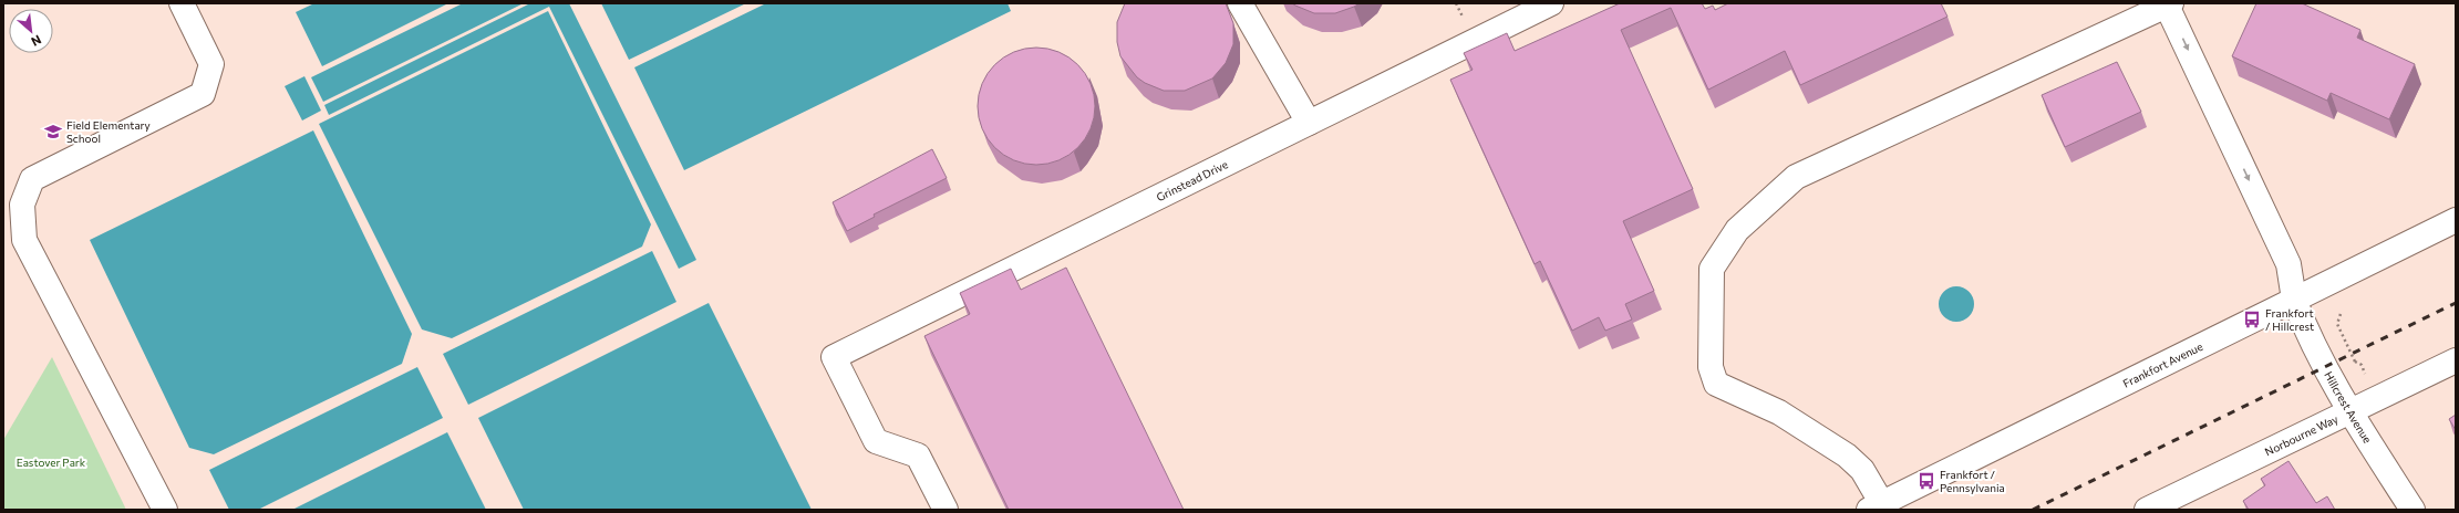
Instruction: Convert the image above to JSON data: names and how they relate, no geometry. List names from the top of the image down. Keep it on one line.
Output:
{"streets":{"street":["Grinstead Drive","Frankfort Avenue","Hillcrest Avenue","Norbourne Way"]},"crossings":[["Frankfort Avenue","Hillcrest Avenue"],["Hillcrest Avenue","Norbourne Way"]],"one_way":["Hillcrest Avenue"],"parks":["Eastover Park"],"places":{"school or university":["Field Elementary School"],"bus stop":["Frankfort / Hillcrest","Frankfort / Pennsylvania"]},"north":"bottom right"}
